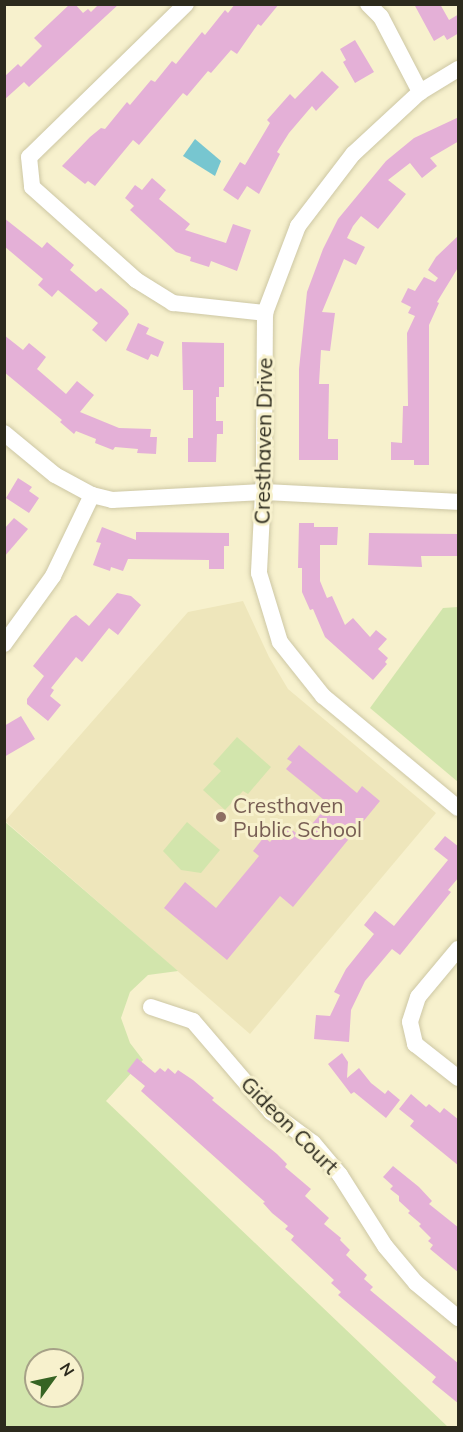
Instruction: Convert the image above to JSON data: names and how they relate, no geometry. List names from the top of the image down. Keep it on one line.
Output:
{"streets":{"street":["Cresthaven Drive","Gideon Court"]},"places":["Cresthaven Public School"],"north":"top right"}
